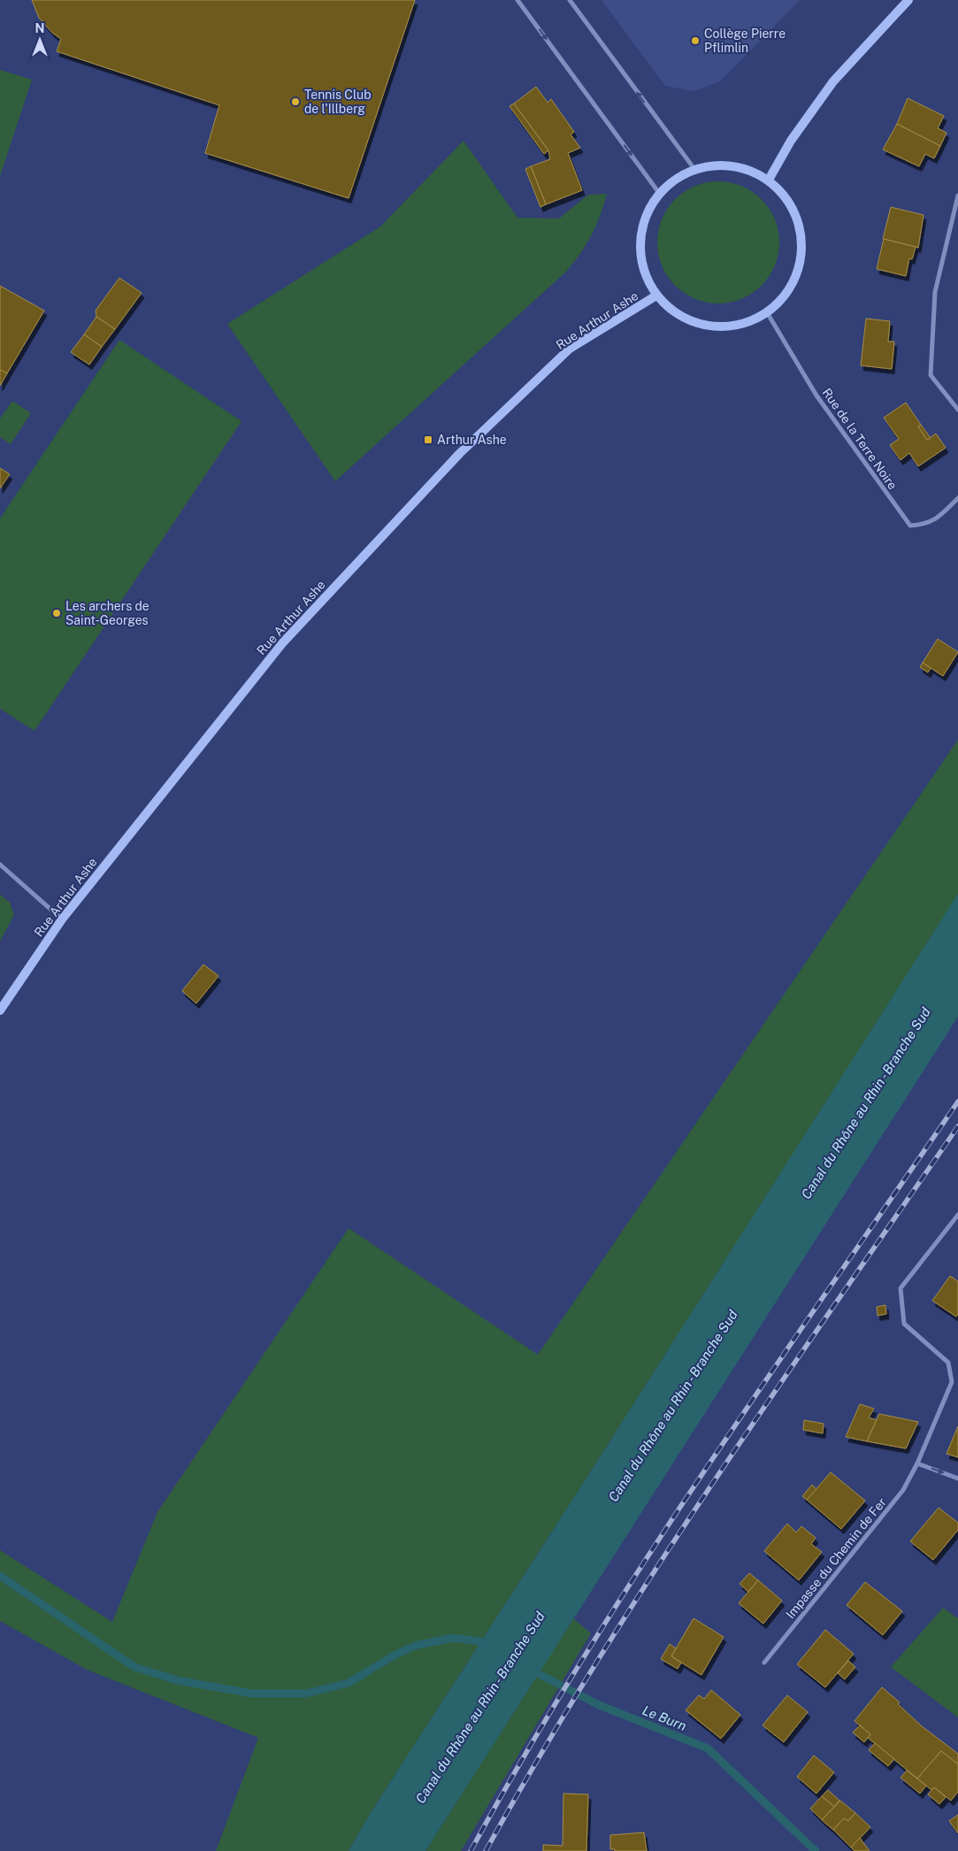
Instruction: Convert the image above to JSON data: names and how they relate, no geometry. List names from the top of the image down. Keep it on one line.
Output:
{"streets":{"main road":["Rue Arthur Ashe"],"street":["Rue de la Terre Noire","Impasse du Chemin de Fer"]},"water":["Canal du Rhône au Rhin - Branche Sud","Le Burn"],"places":{"other":["Collège Pierre Pflimlin","Tennis Club de l'Illberg","Les archers de Saint-Georges"],"transit":["Arthur Ashe"]},"north":"top"}
